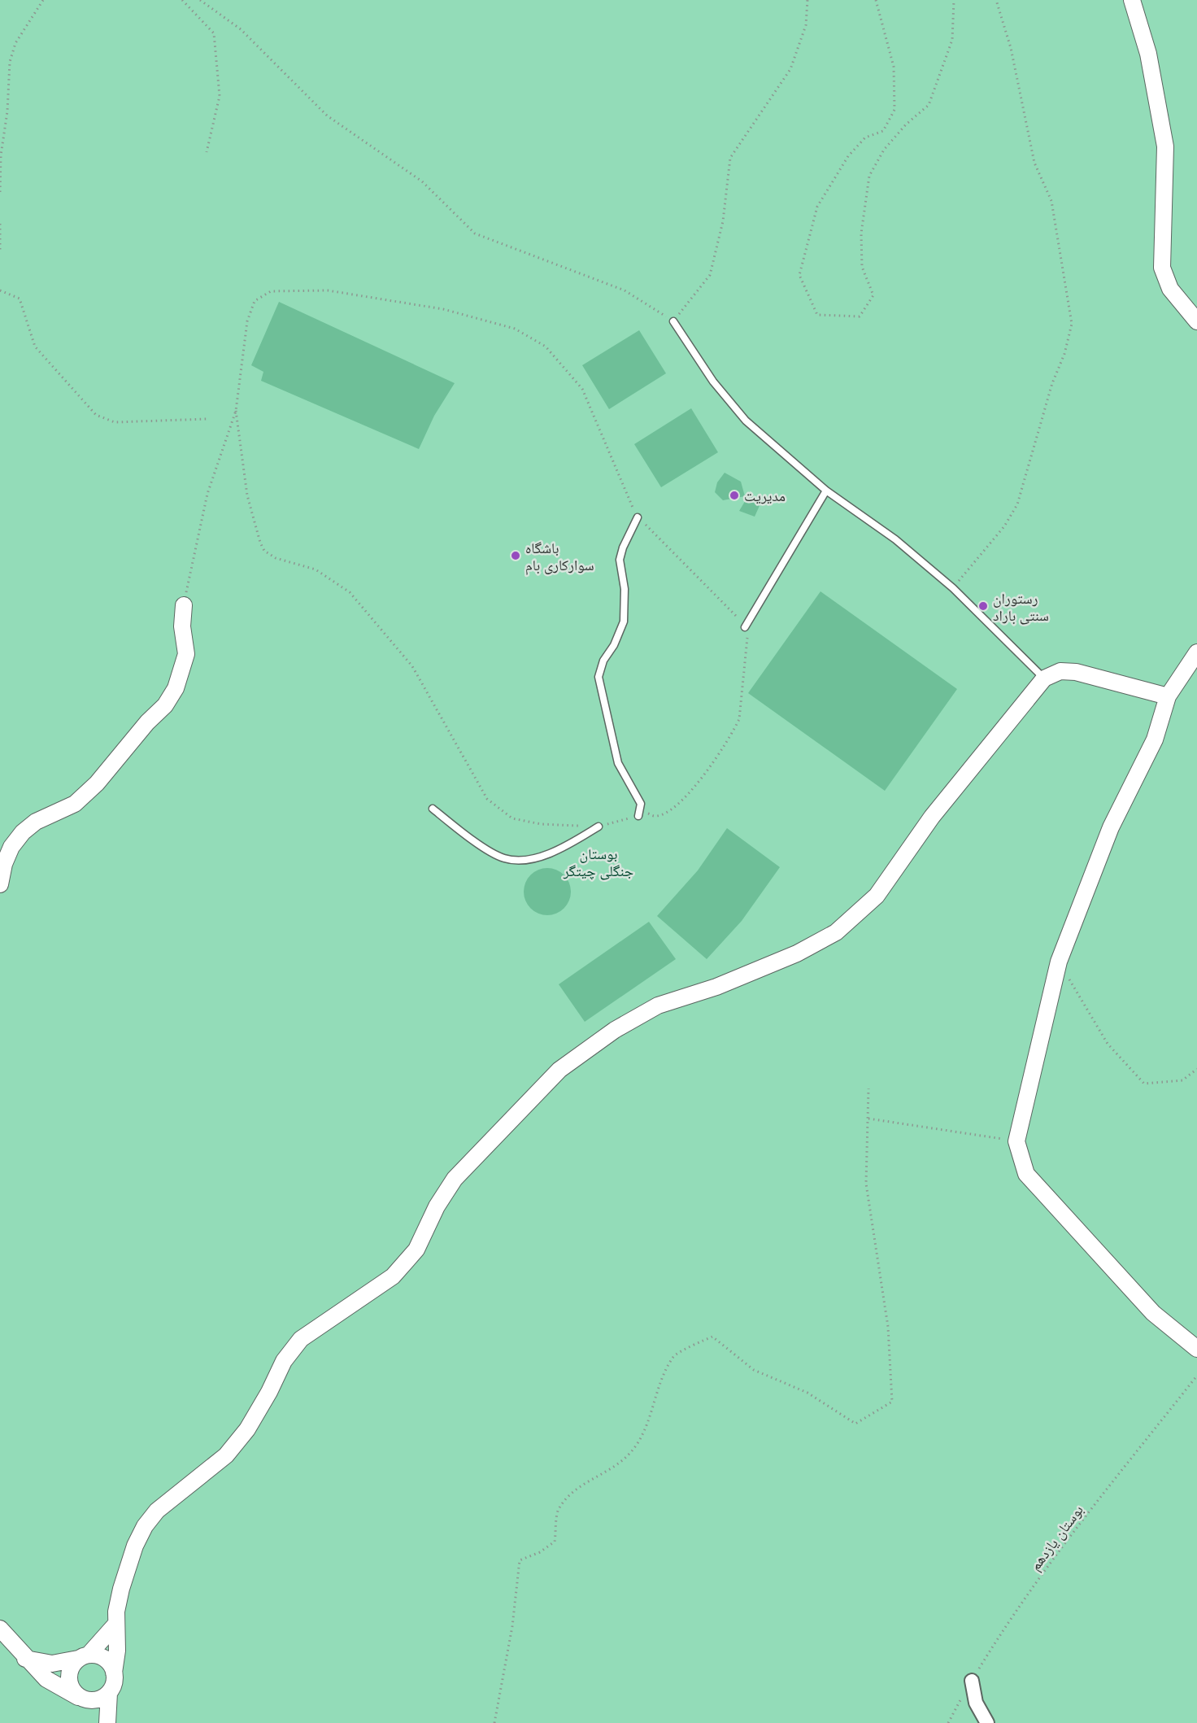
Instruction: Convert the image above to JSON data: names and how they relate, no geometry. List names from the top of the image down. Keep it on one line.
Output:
{"streets":{"path":["بوستان یازدهم"]},"parks":["بوستان جنگلی چیتگر"],"places":["مدیریت","باشگاه سوارکاری بام","رستوران سنتی باراد"]}
